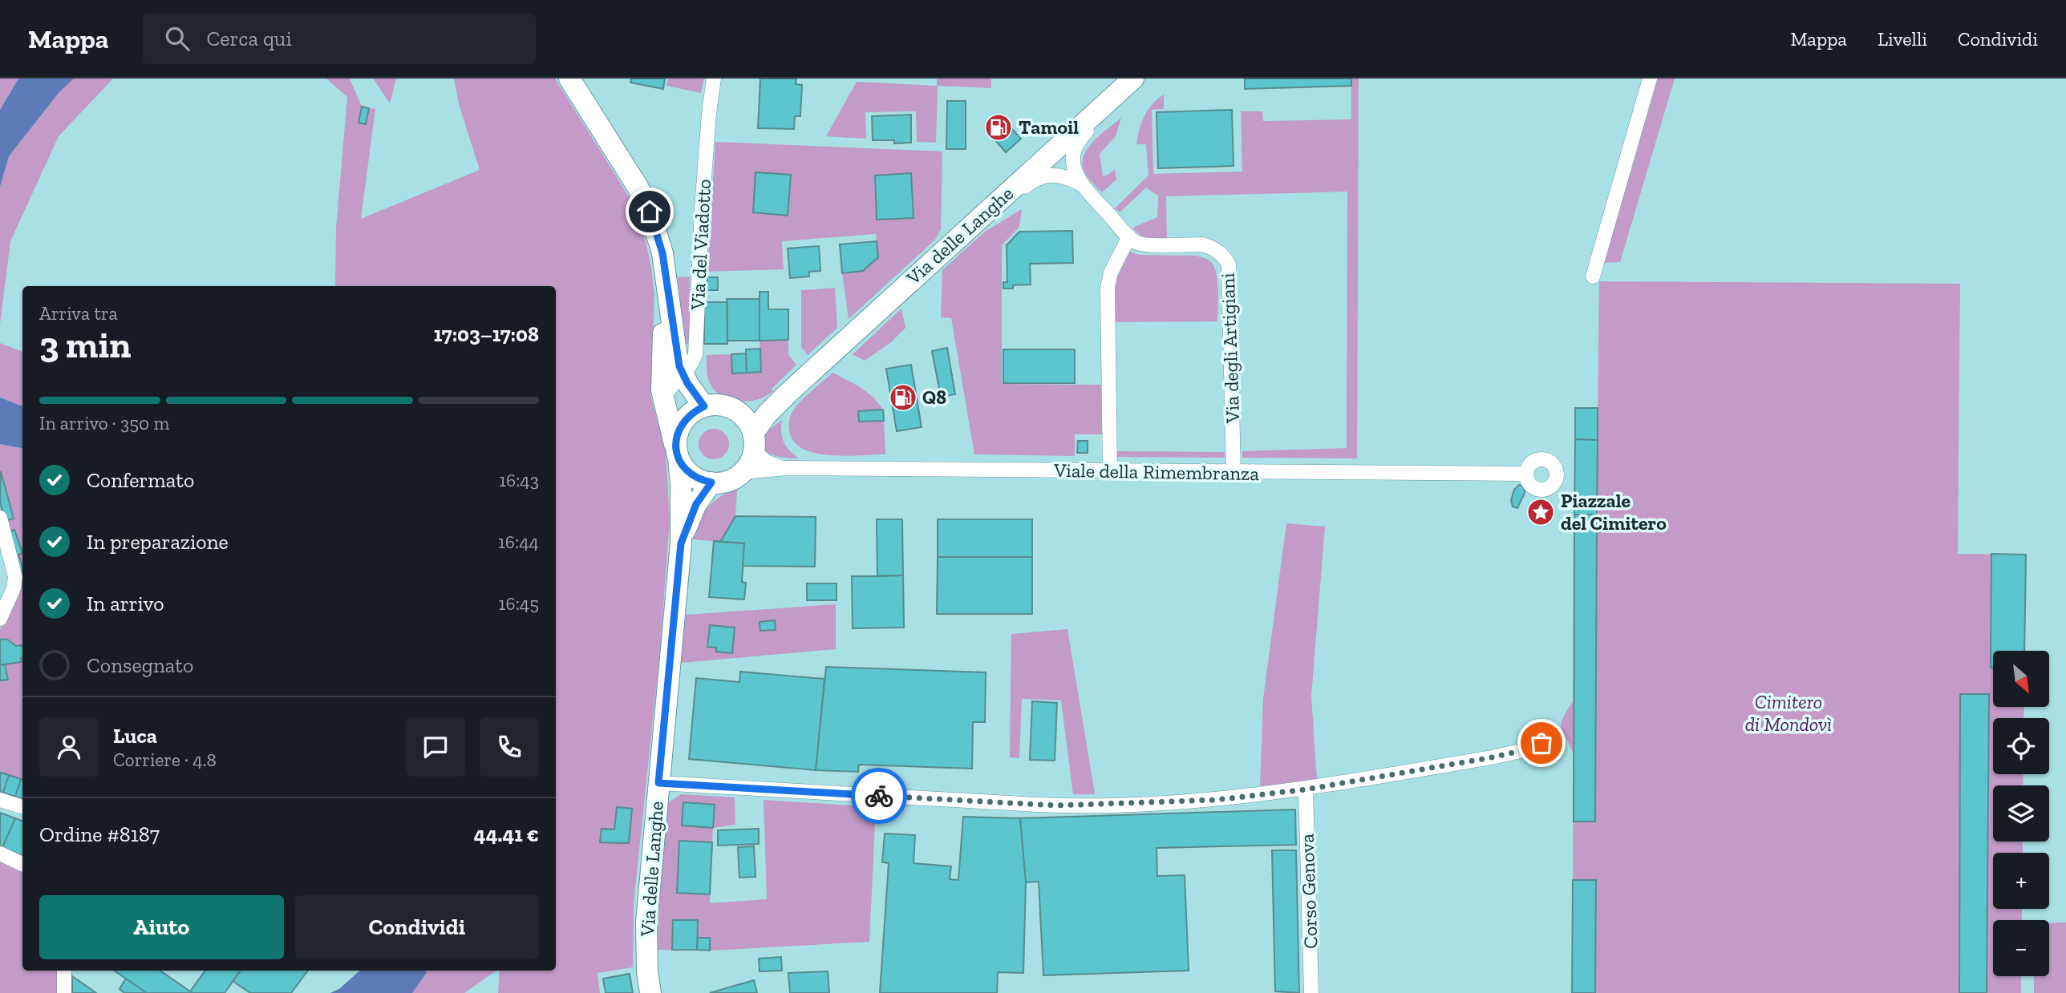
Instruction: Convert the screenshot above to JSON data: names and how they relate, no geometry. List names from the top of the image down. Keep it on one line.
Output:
{"streets":{"main road":["Via delle Langhe"],"street":["Via del Viadotto","Via degli Artigiani","Viale della Rimembranza","Corso Genova"]},"crossings":[["Via delle Langhe","Viale della Rimembranza"],["Via degli Artigiani","Viale della Rimembranza"]],"parks":["Cimitero di Mondovì"],"places":{"fuel station":["Tamoil","Q8"],"place":["Piazzale del Cimitero"]},"north":"bottom right","page":{"header":"Mappa","search":"Cerca qui","nav":["Mappa","Livelli","Condividi"],"heading":["3 min","Arriva tra","17:03–17:08"],"panel":["Luca","Corriere · 4.8","Ordine #8187","44.41 €"],"bar":"In arrivo · 350 m","list":[["Confermato","16:43"],["In preparazione","16:44"],["In arrivo","16:45"],"Consegnato"],"map_buttons":["+","−"],"buttons":["Aiuto","Condividi"]}}
